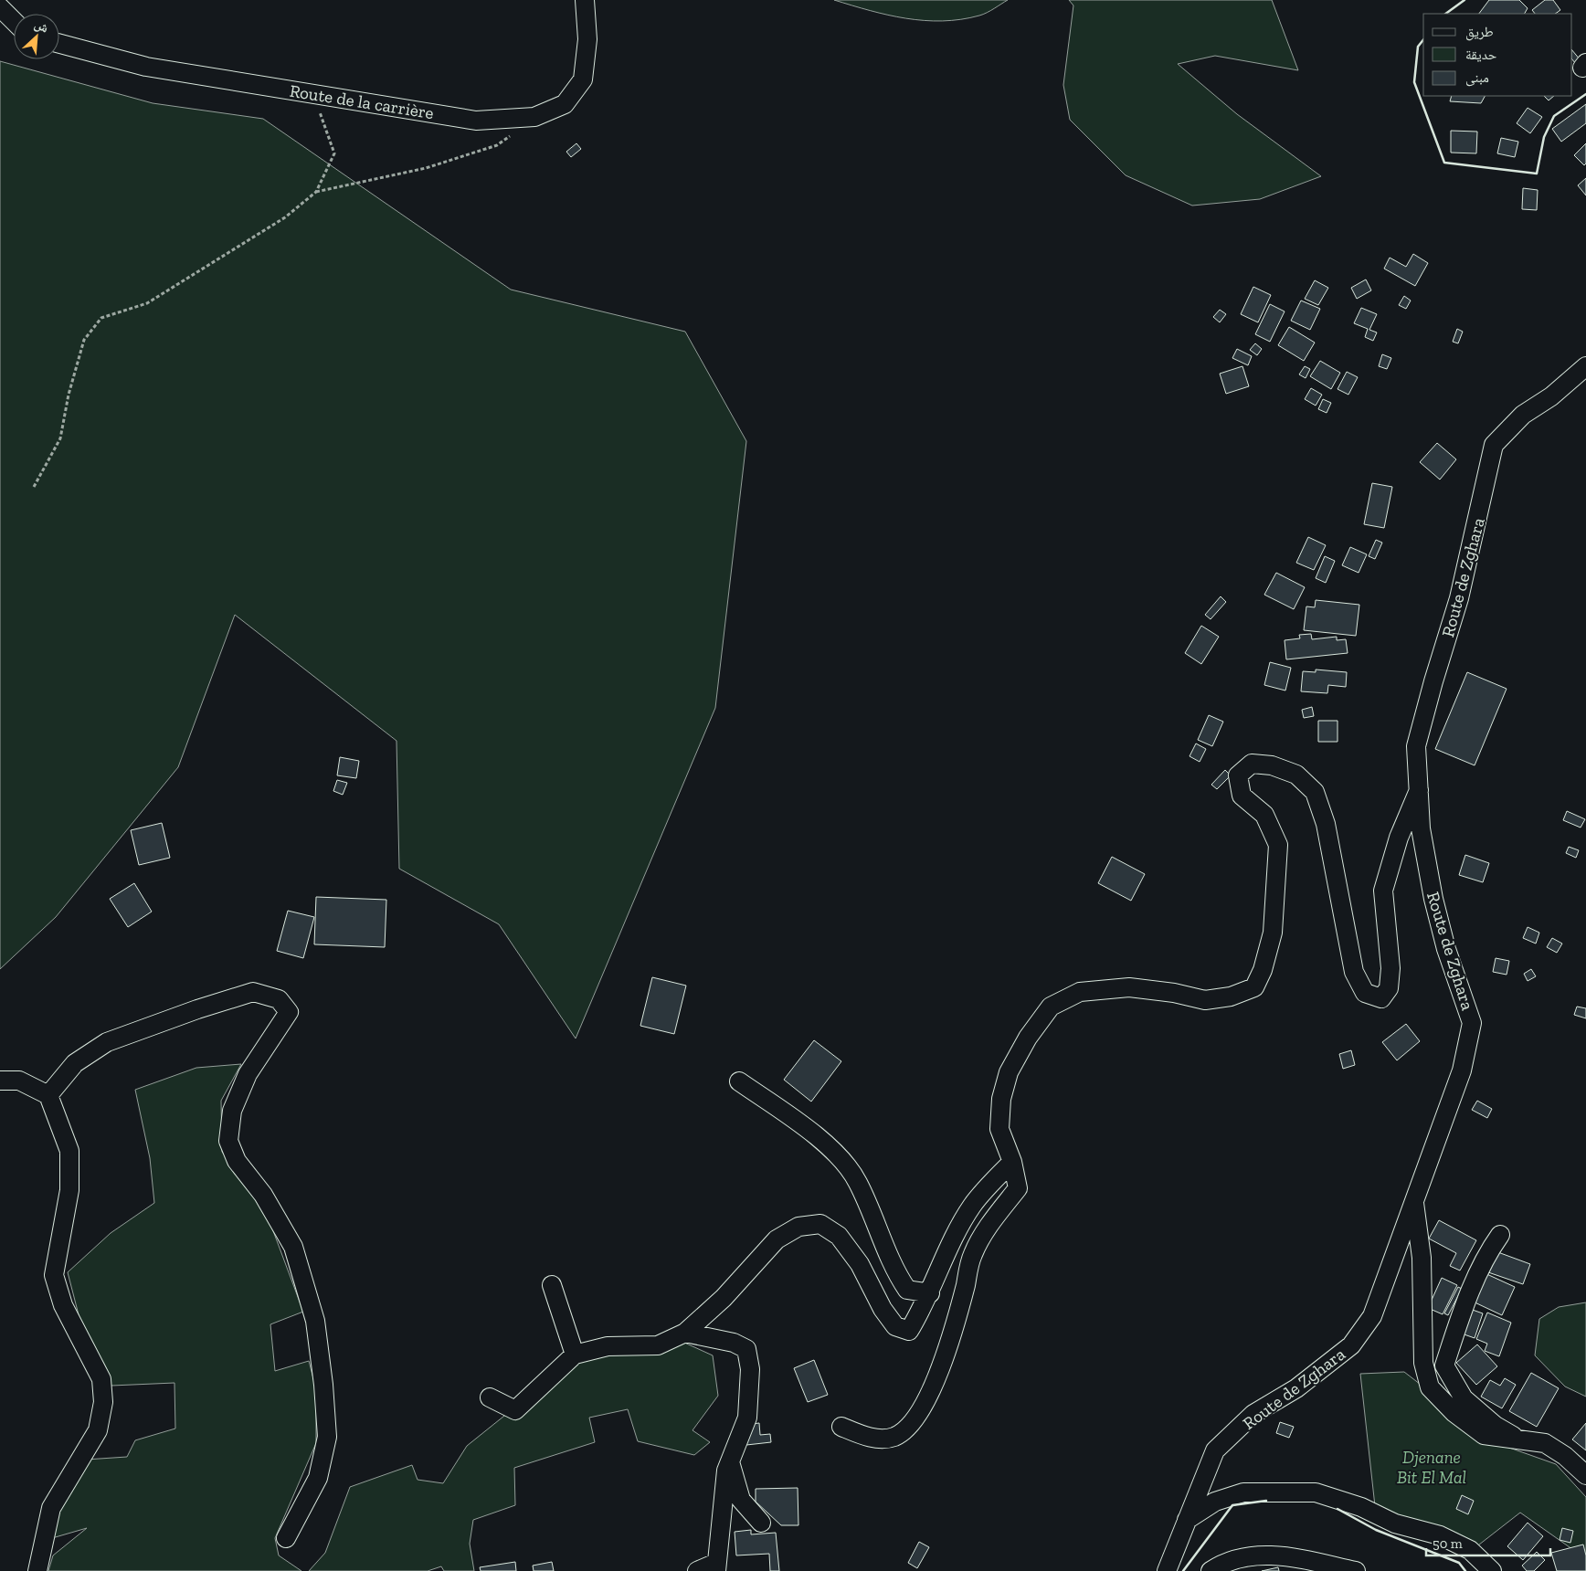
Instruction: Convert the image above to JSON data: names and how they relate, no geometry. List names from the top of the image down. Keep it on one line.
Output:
{"streets":{"street":["Route de la carrière","Route de Zghara"]},"parks":["Djenane Bit El Mal"],"legend":["طريق","حديقة","مبنى"],"scale_bar":"50 m","north":"top right"}
